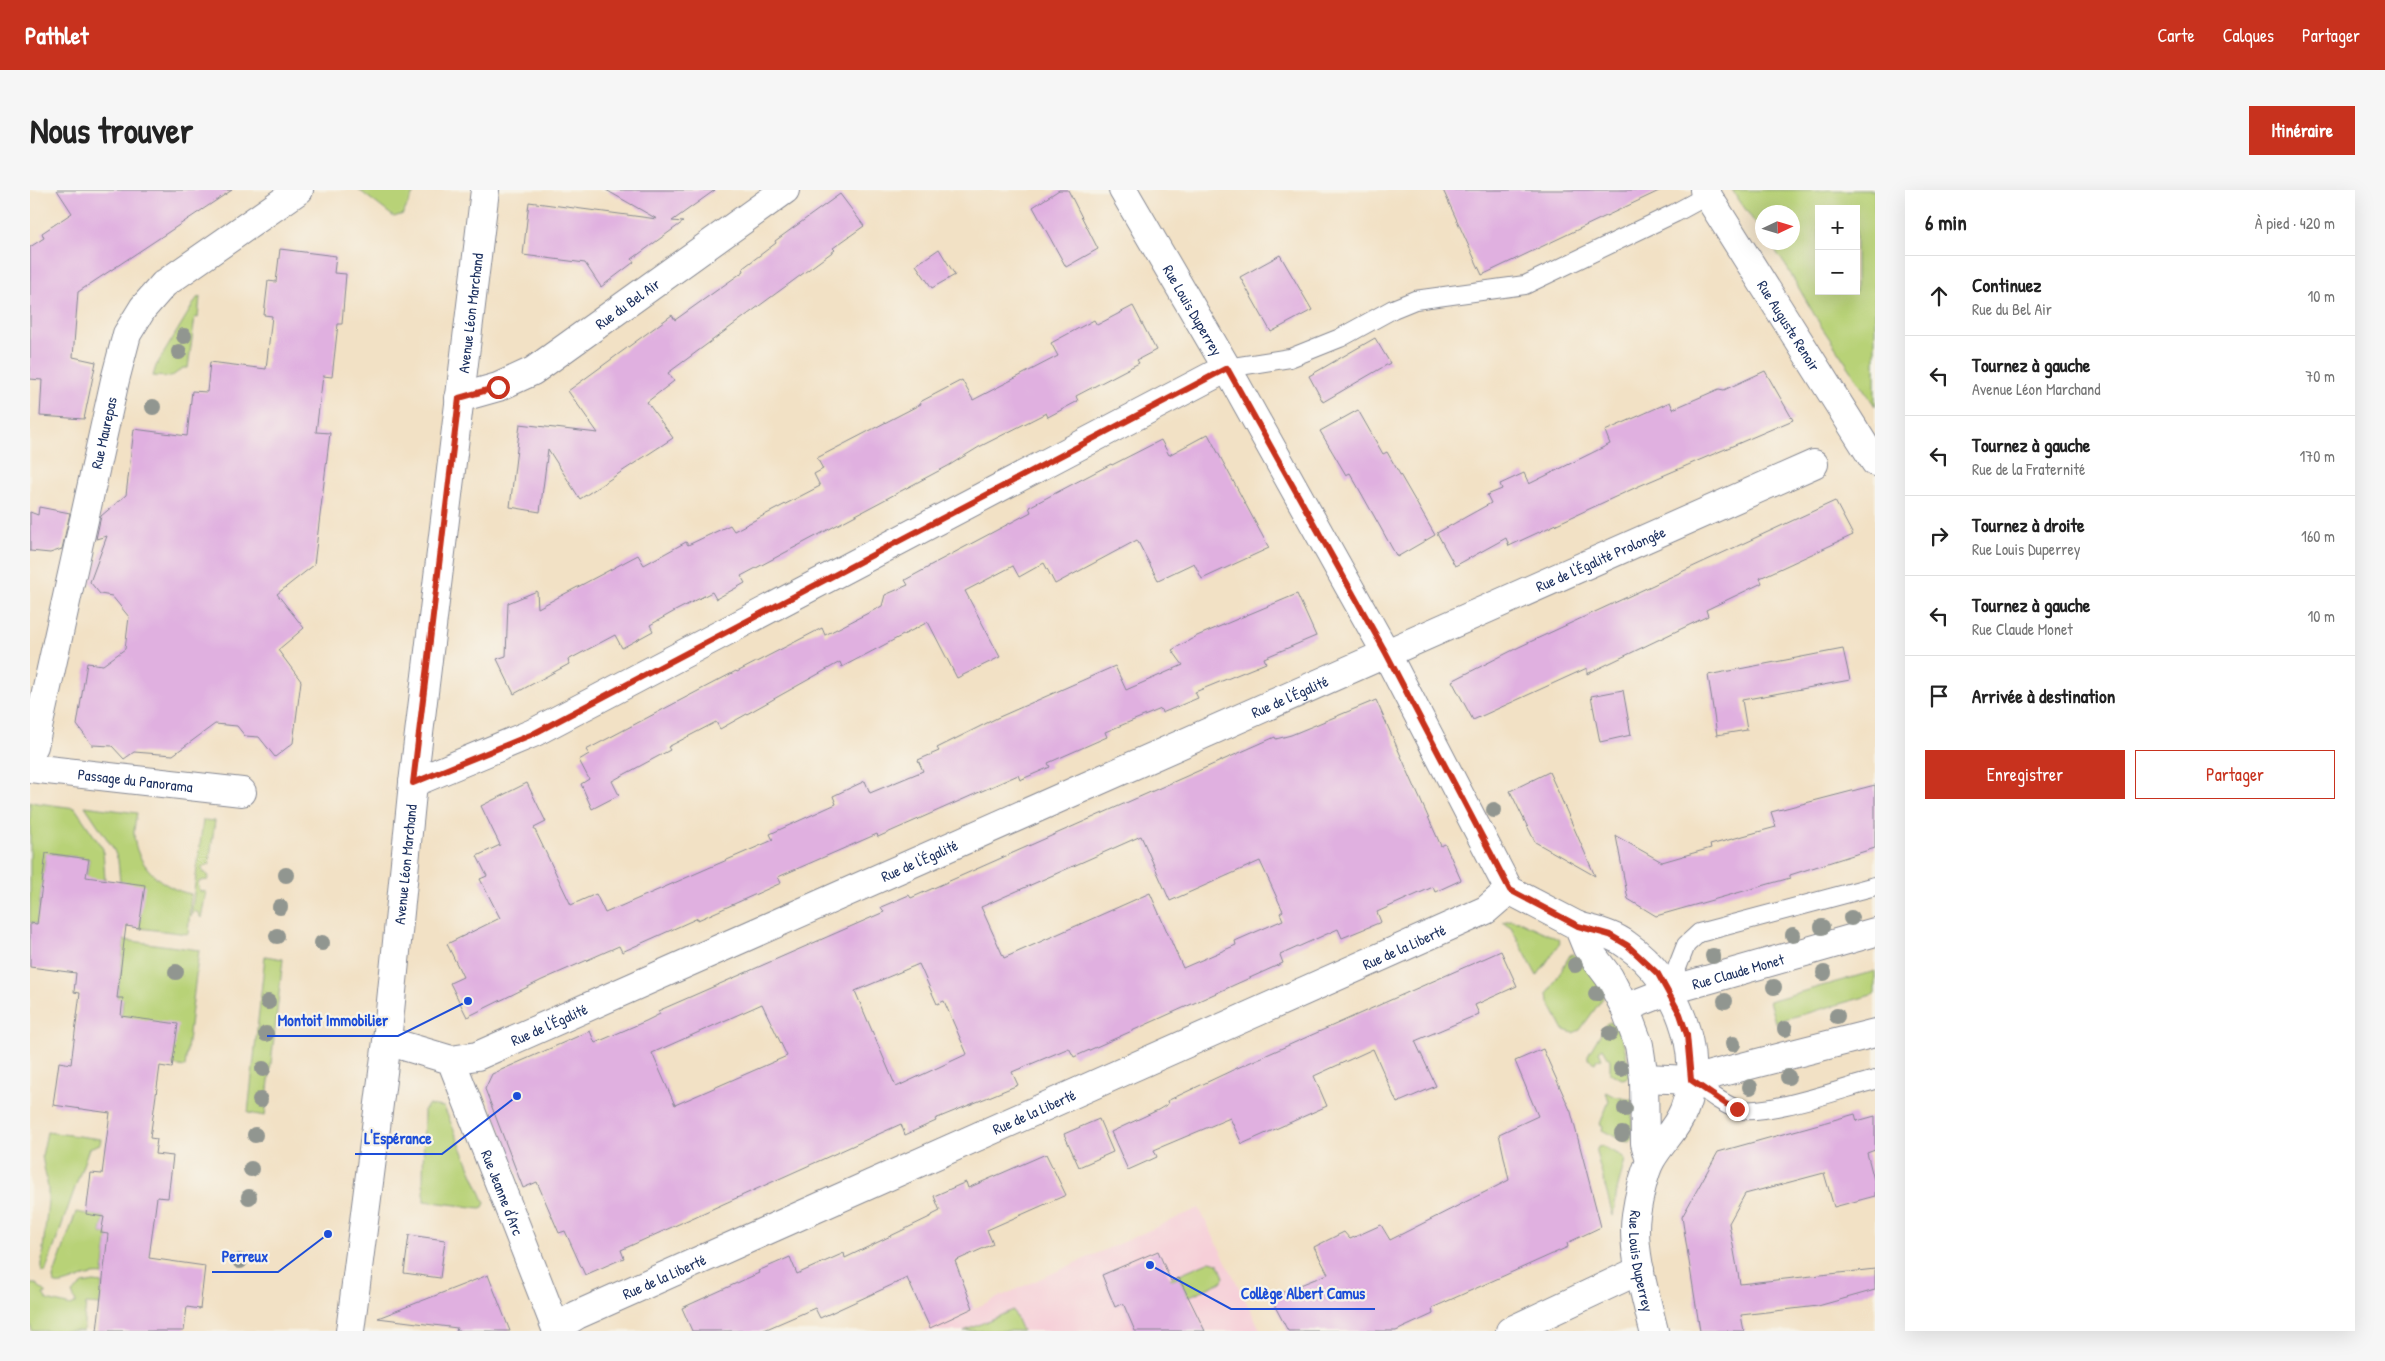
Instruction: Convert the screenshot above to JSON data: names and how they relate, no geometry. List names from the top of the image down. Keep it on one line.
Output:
{"streets":{"street":["Rue du Bel Air","Rue Louis Duperrey","Avenue Léon Marchand","Rue Auguste Renoir","Rue Maurepas","Rue de l'Égalité Prolongée","Rue de l'Égalité","Passage du Panorama","Rue de la Liberté","Rue Claude Monet","Rue Jeanne d'Arc"]},"crossings":[["Rue du Bel Air","Avenue Léon Marchand"],["Rue Louis Duperrey","Rue de l'Égalité Prolongée"],["Rue Louis Duperrey","Rue de l'Égalité"],["Rue Louis Duperrey","Rue de la Liberté"],["Rue Louis Duperrey","Rue Claude Monet"],["Rue de l'Égalité Prolongée","Rue de l'Égalité"],["Rue de l'Égalité","Rue Jeanne d'Arc"],["Rue de la Liberté","Rue Jeanne d'Arc"]],"places":["Montoit Immobilier","L'Espérance","Perreux","Collège Albert Camus"],"north":"right","page":{"header":"Pathlet","nav":["Carte","Calques","Partager"],"buttons":["Itinéraire",["Enregistrer","Partager"]],"title":"Nous trouver","heading":["6 min","À pied · 420 m"],"map_buttons":["+","−"],"list":[["Continuez","Rue du Bel Air","10 m"],["Tournez à gauche","Avenue Léon Marchand","70 m"],["Tournez à gauche","Rue de la Fraternité","170 m"],["Tournez à droite","Rue Louis Duperrey","160 m"],["Tournez à gauche","Rue Claude Monet","10 m"],"Arrivée à destination"]}}
